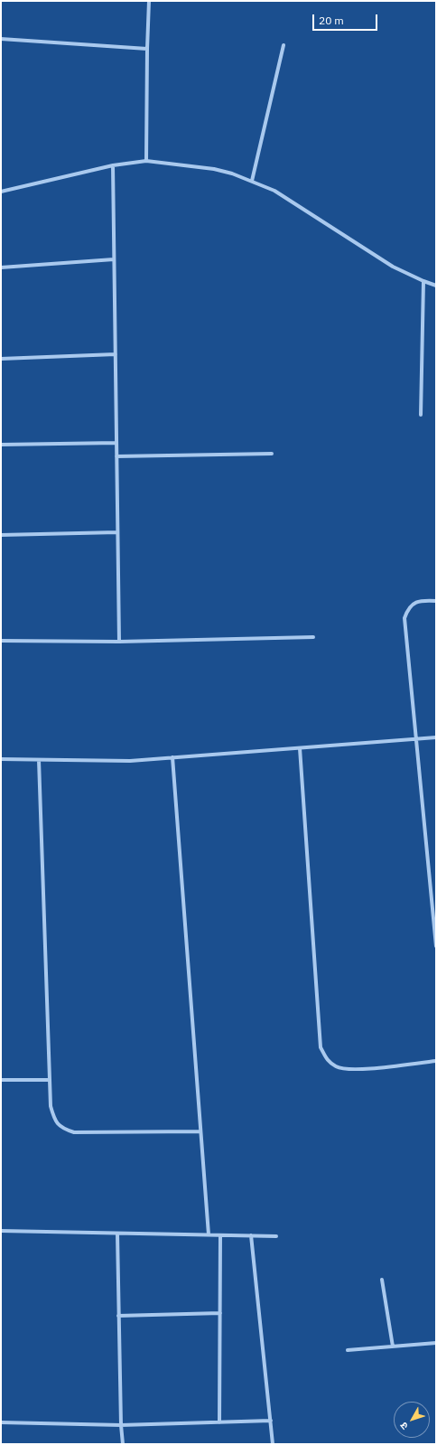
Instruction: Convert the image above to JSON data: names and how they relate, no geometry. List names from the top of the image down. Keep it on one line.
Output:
{"scale_bar":"20 m","north":"bottom left"}
